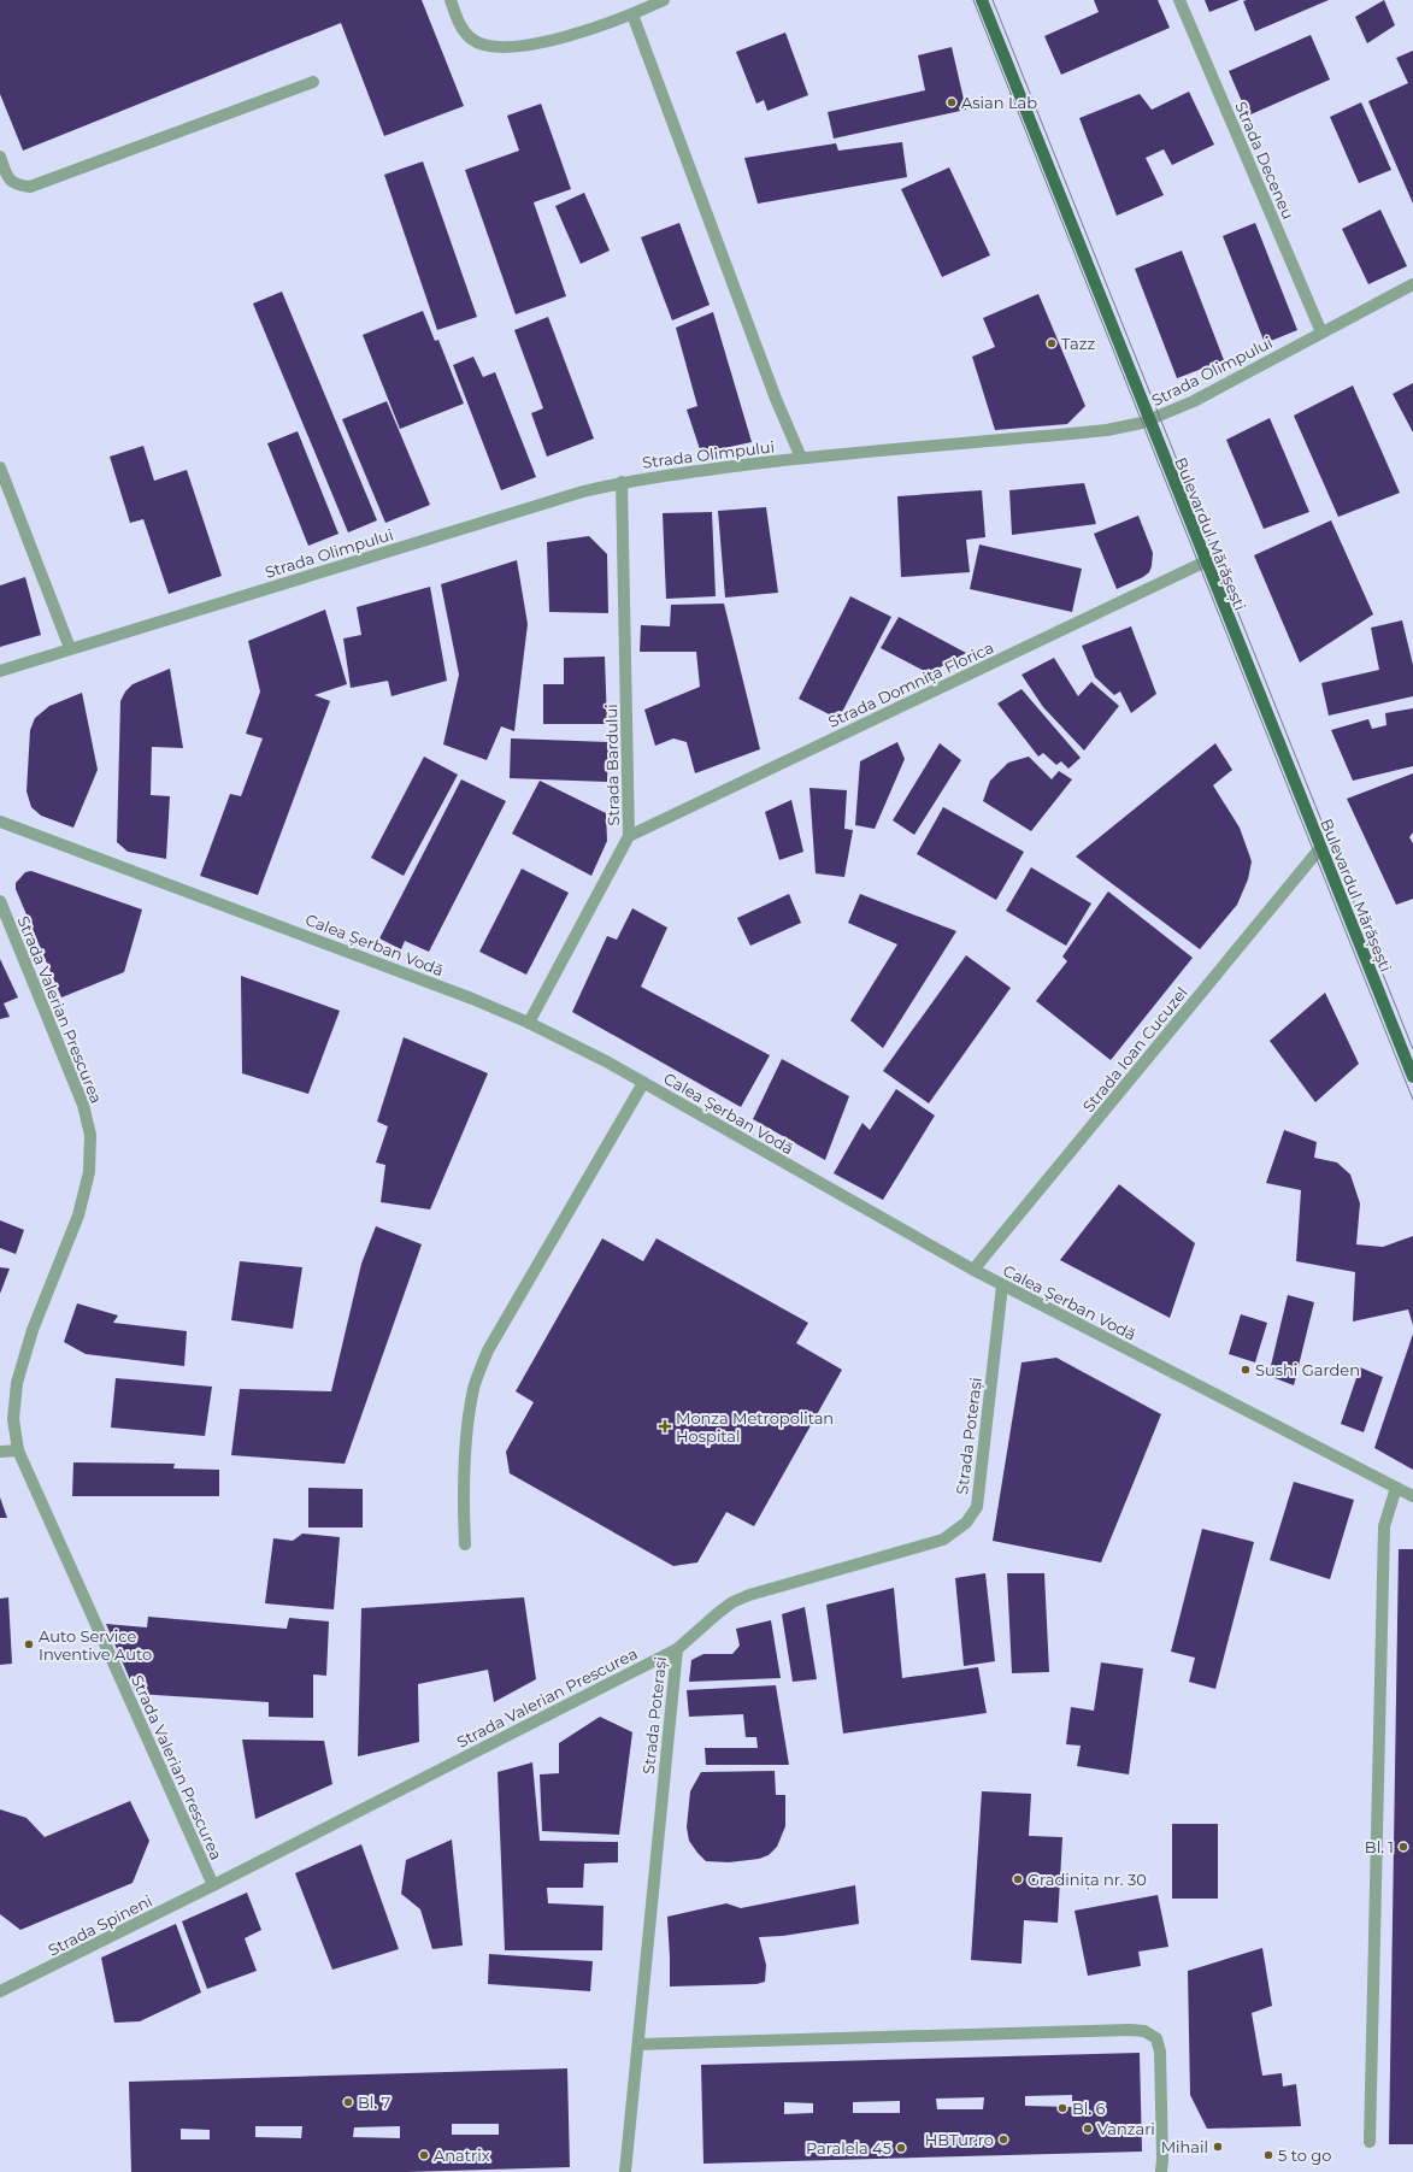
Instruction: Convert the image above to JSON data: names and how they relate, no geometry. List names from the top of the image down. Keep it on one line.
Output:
{"streets":{"main road":["Bulevardul Mărășești"],"street":["Strada Deceneu","Strada Olimpului","Strada Domnița Florica","Strada Bardului","Calea Șerban Vodă","Strada Valerian Prescurea","Strada Ioan Cucuzel","Strada Poterași","Strada Spineni"]},"crossings":[["Strada Deceneu","Strada Olimpului"],["Strada Olimpului","Bulevardul Mărășești"],["Strada Olimpului","Strada Bardului"],["Bulevardul Mărășești","Strada Domnița Florica"],["Bulevardul Mărășești","Strada Ioan Cucuzel"],["Strada Domnița Florica","Strada Bardului"],["Strada Bardului","Calea Șerban Vodă"],["Calea Șerban Vodă","Strada Ioan Cucuzel"],["Calea Șerban Vodă","Strada Poterași"],["Strada Valerian Prescurea","Strada Poterași"],["Strada Valerian Prescurea","Strada Spineni"]],"places":{"other":["Asian Lab","Tazz","Sushi Garden","Auto Service Inventive Auto","Bl. 1","Gradinița nr. 30","Bl. 7","Bl. 6","Vanzari","HBTur.ro","Mihail","Paralela 45","Anatrix","5 to go"],"health":["Monza Metropolitan Hospital"]}}
